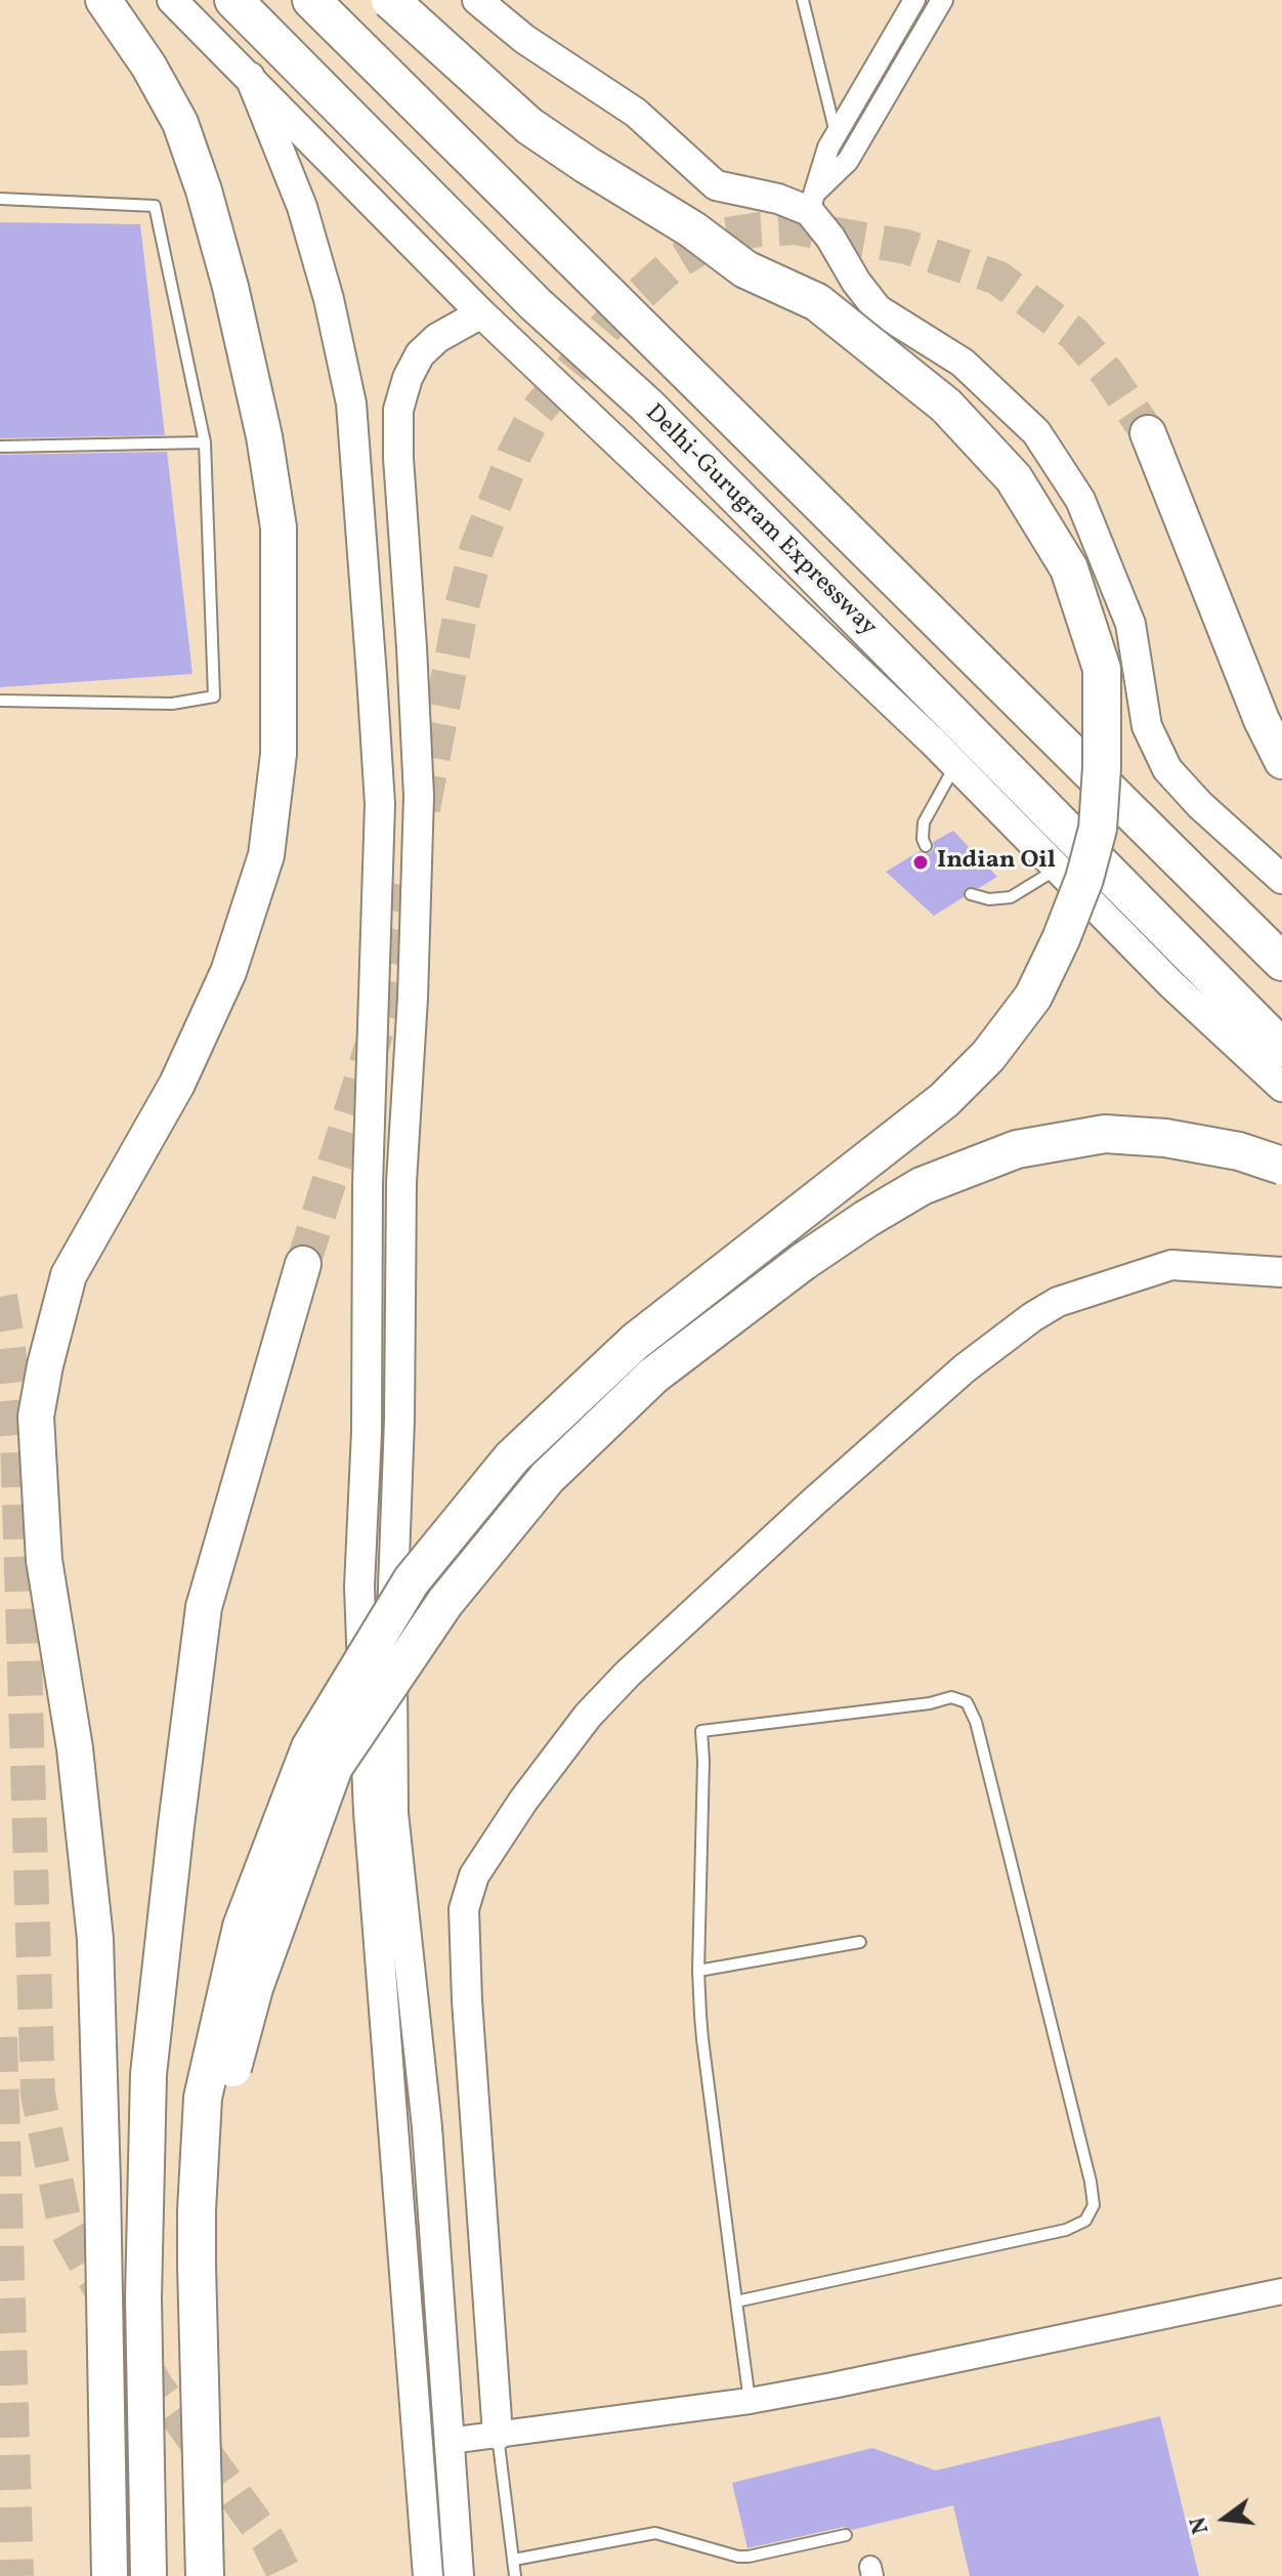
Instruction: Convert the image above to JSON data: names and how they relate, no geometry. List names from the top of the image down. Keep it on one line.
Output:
{"streets":{"highway":["Delhi-Gurugram Expressway"]},"places":["Indian Oil"],"north":"left"}
